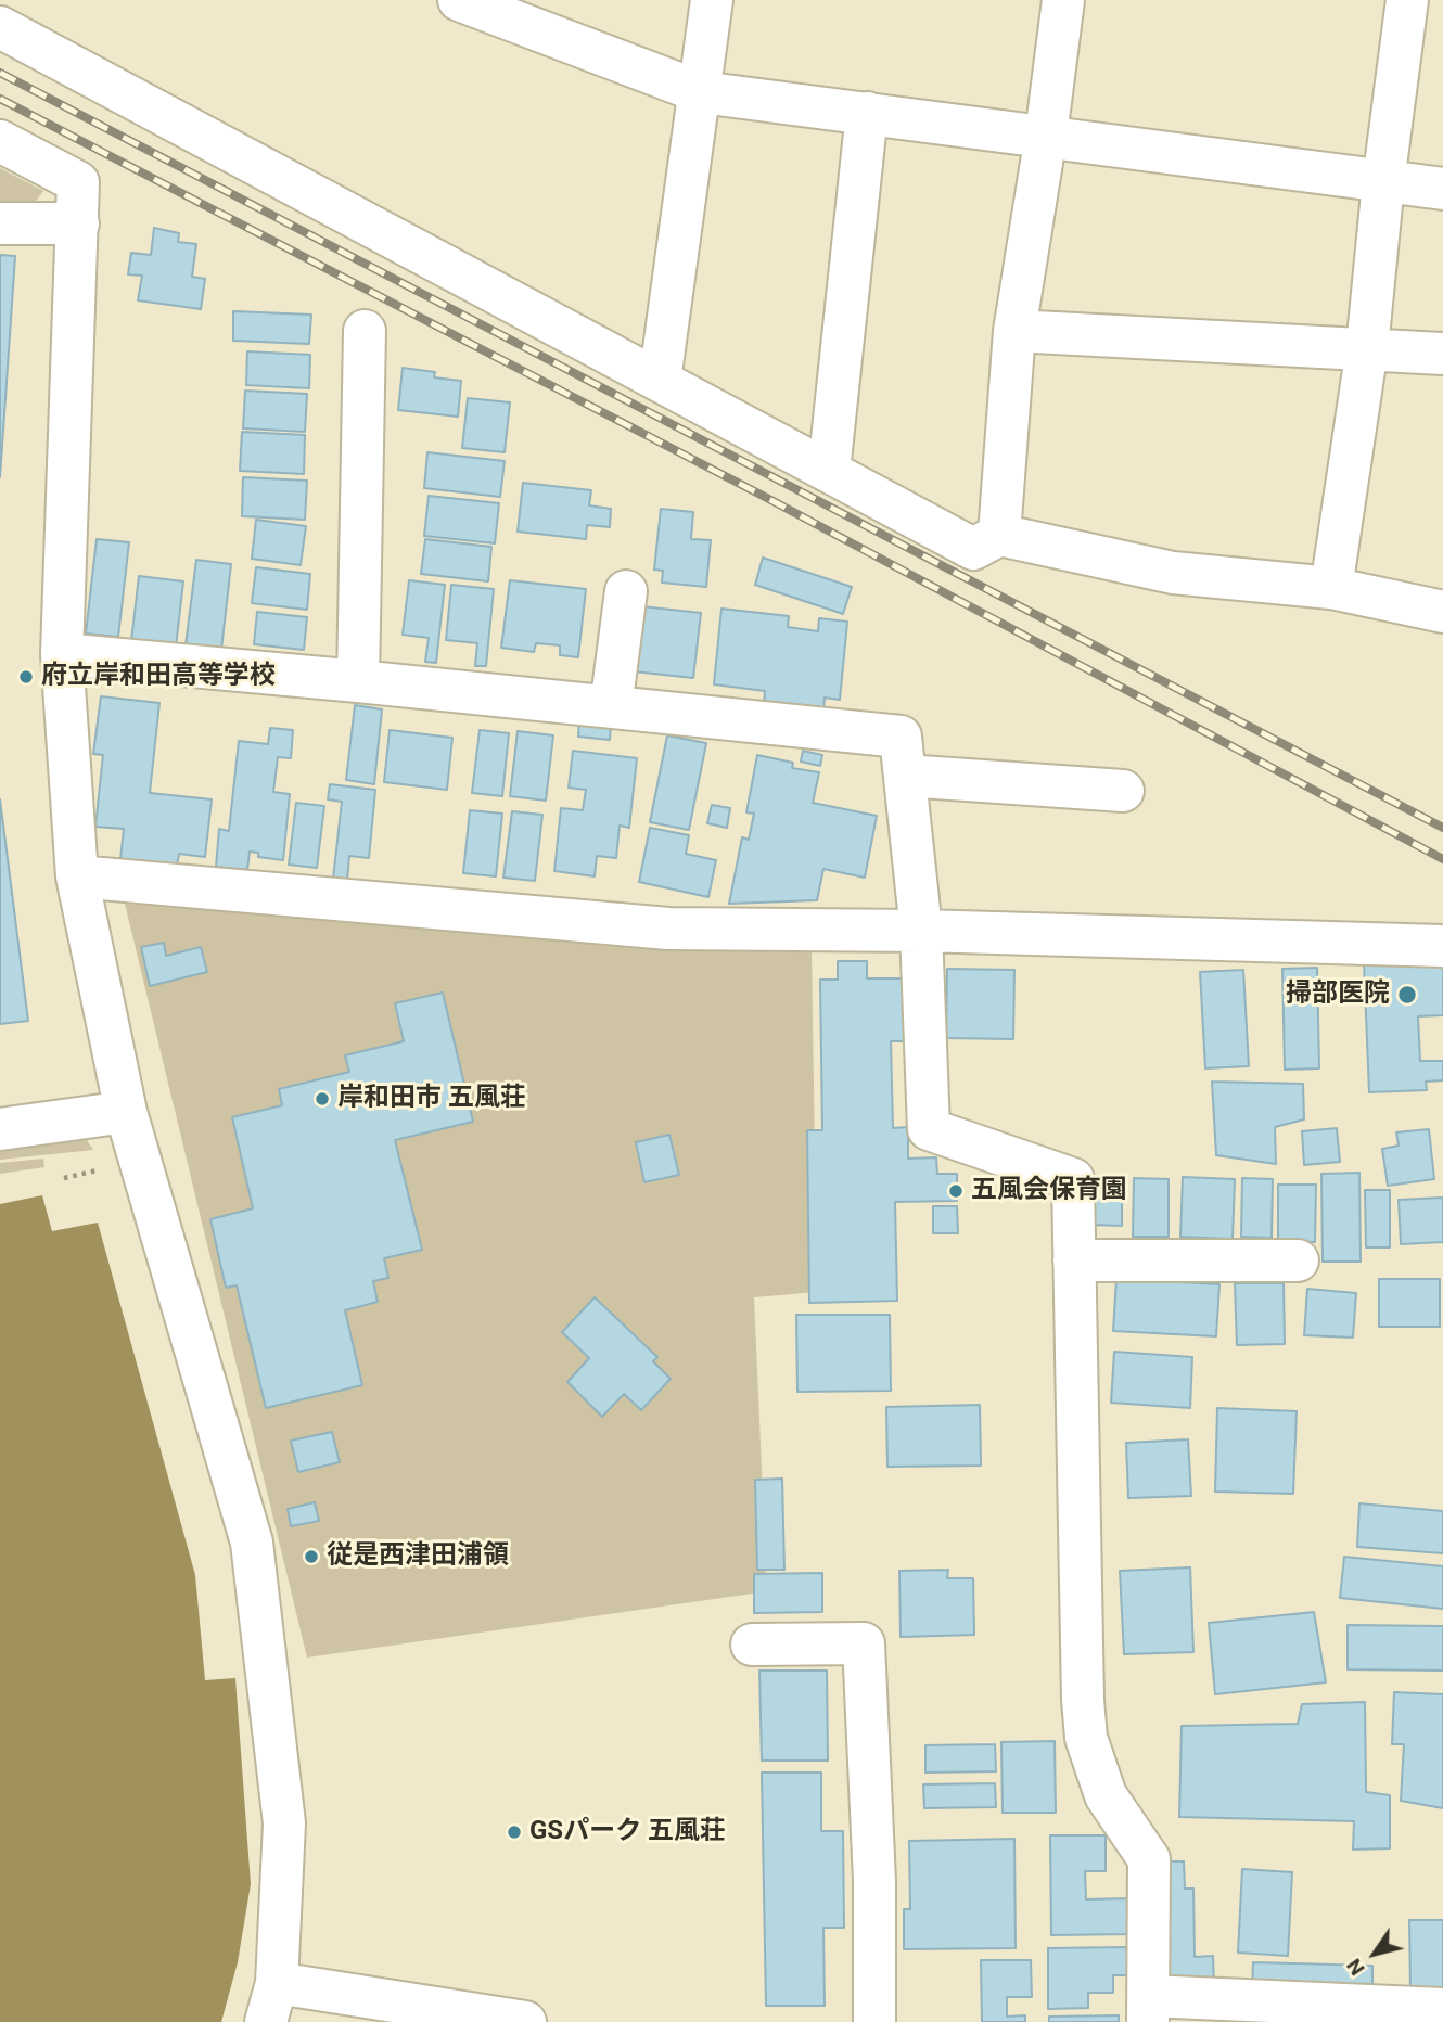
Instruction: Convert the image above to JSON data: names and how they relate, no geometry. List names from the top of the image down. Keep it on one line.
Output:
{"places":["府立岸和田高等学校","掃部医院","岸和田市 五風荘","五風会保育園","従是西津田浦領","GSパーク 五風荘"],"north":"bottom left"}
